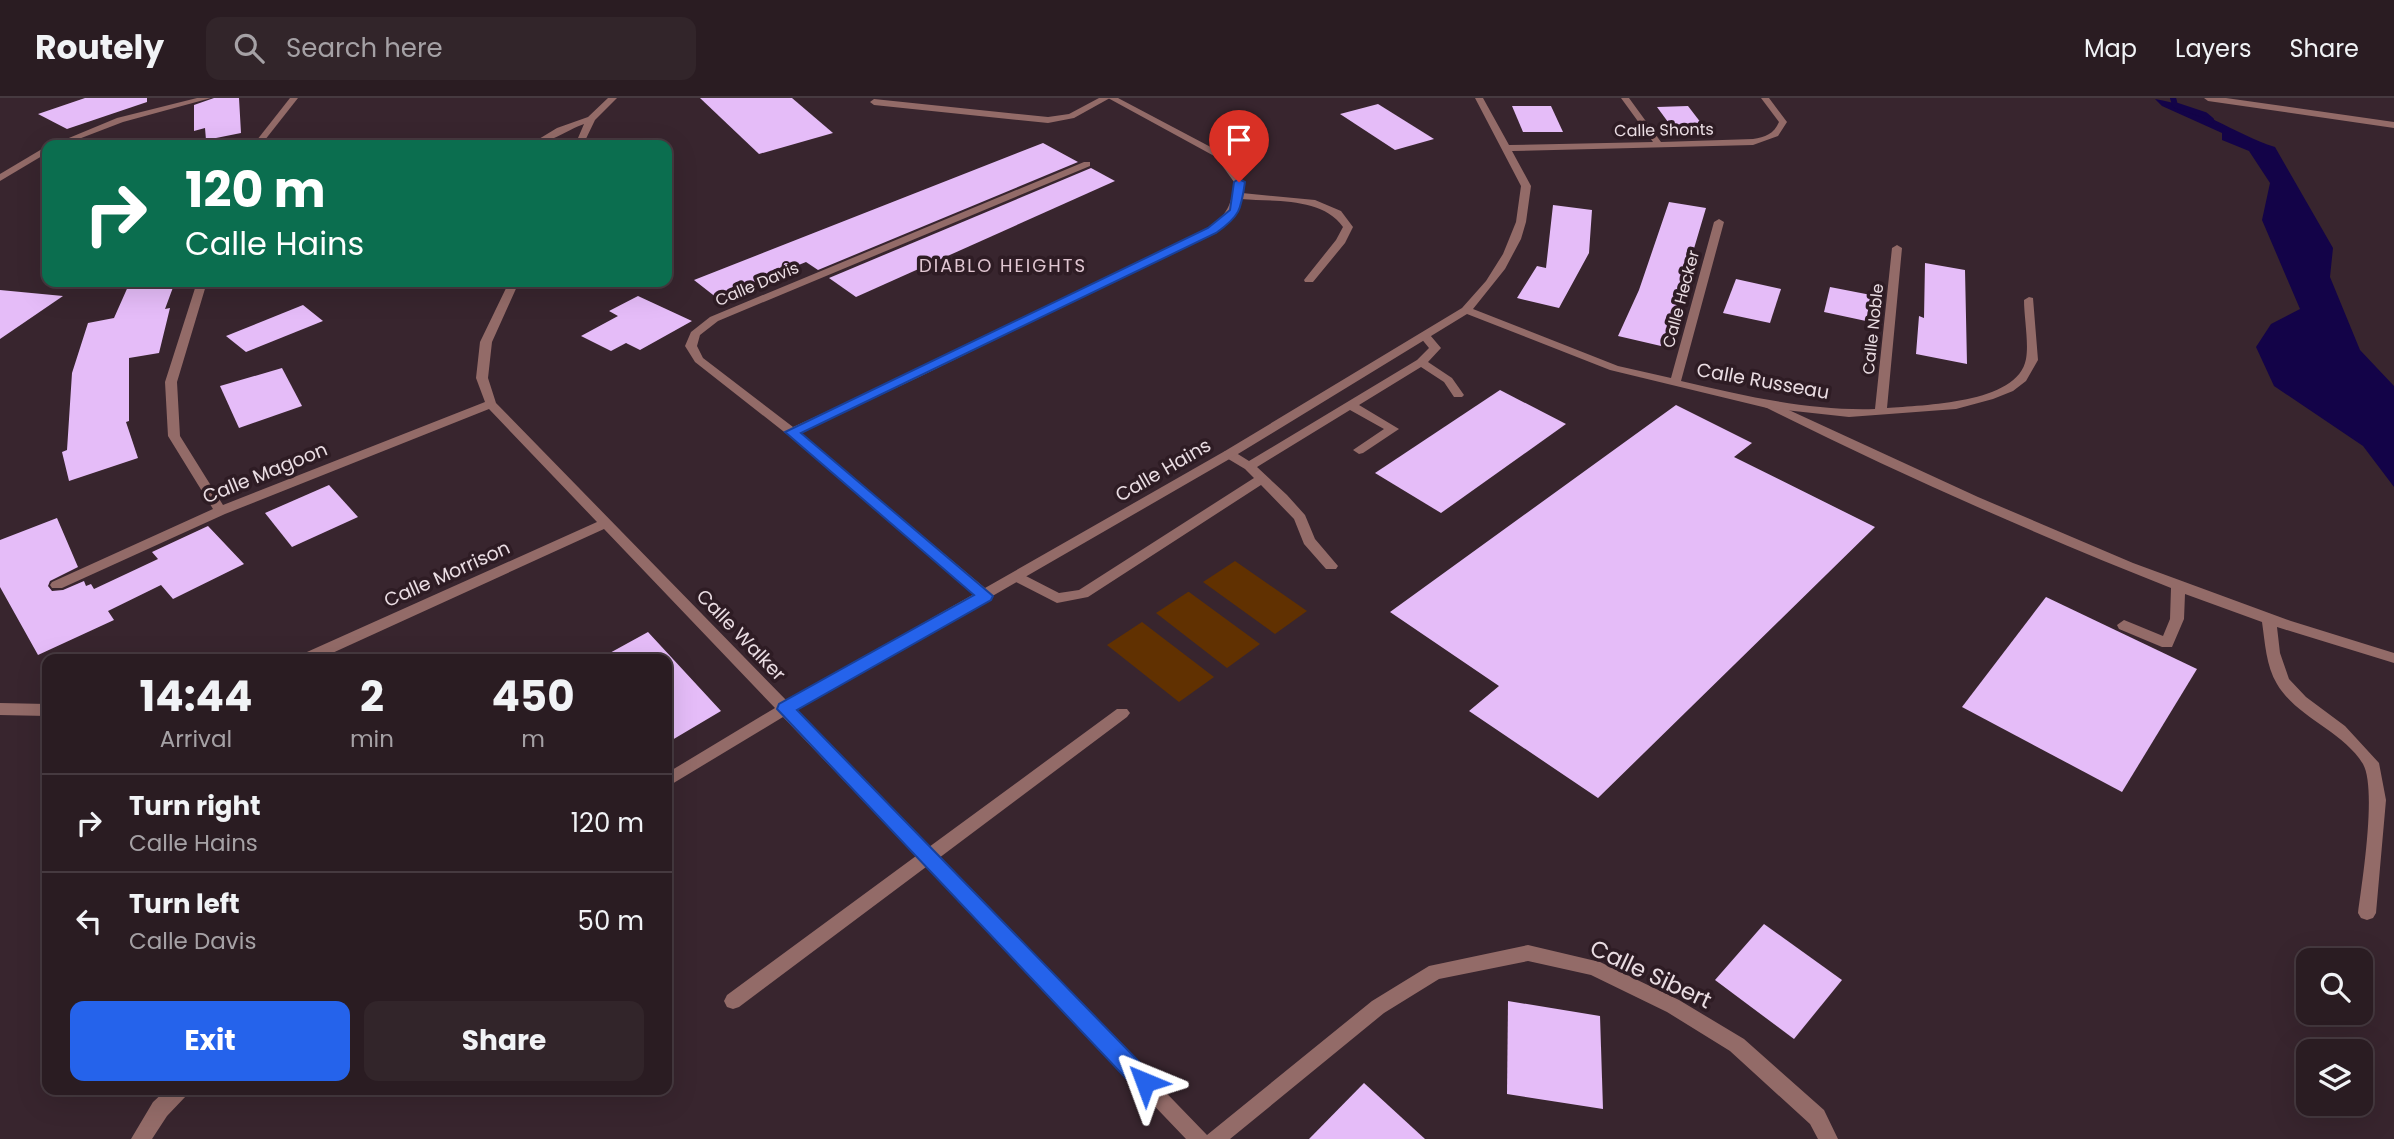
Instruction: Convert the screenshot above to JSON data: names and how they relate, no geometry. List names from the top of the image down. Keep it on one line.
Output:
{"streets":{"street":["Calle Shonts","Calle Davis","Calle Hecker","Calle Noble","Calle Russeau","Calle Hains","Calle Magoon","Calle Morrison","Calle Walker","Calle Sibert"]},"crossings":[["Calle Shonts","Calle Hains"],["Calle Davis","Calle Hains"],["Calle Hecker","Calle Russeau"],["Calle Noble","Calle Russeau"],["Calle Russeau","Calle Hains"],["Calle Hains","Calle Walker"],["Calle Magoon","Calle Walker"],["Calle Morrison","Calle Walker"]],"districts":["DIABLO HEIGHTS"],"page":{"header":"Routely","search":"Search here","nav":["Map","Layers","Share"],"turn":["120 m","Calle Hains"],"eta":["14:44","Arrival","2","min","450","m"],"list":[{"name":"Turn right","note":"Calle Hains","value":"120 m"},{"name":"Turn left","note":"Calle Davis","value":"50 m"}],"buttons":["Exit","Share"]}}
